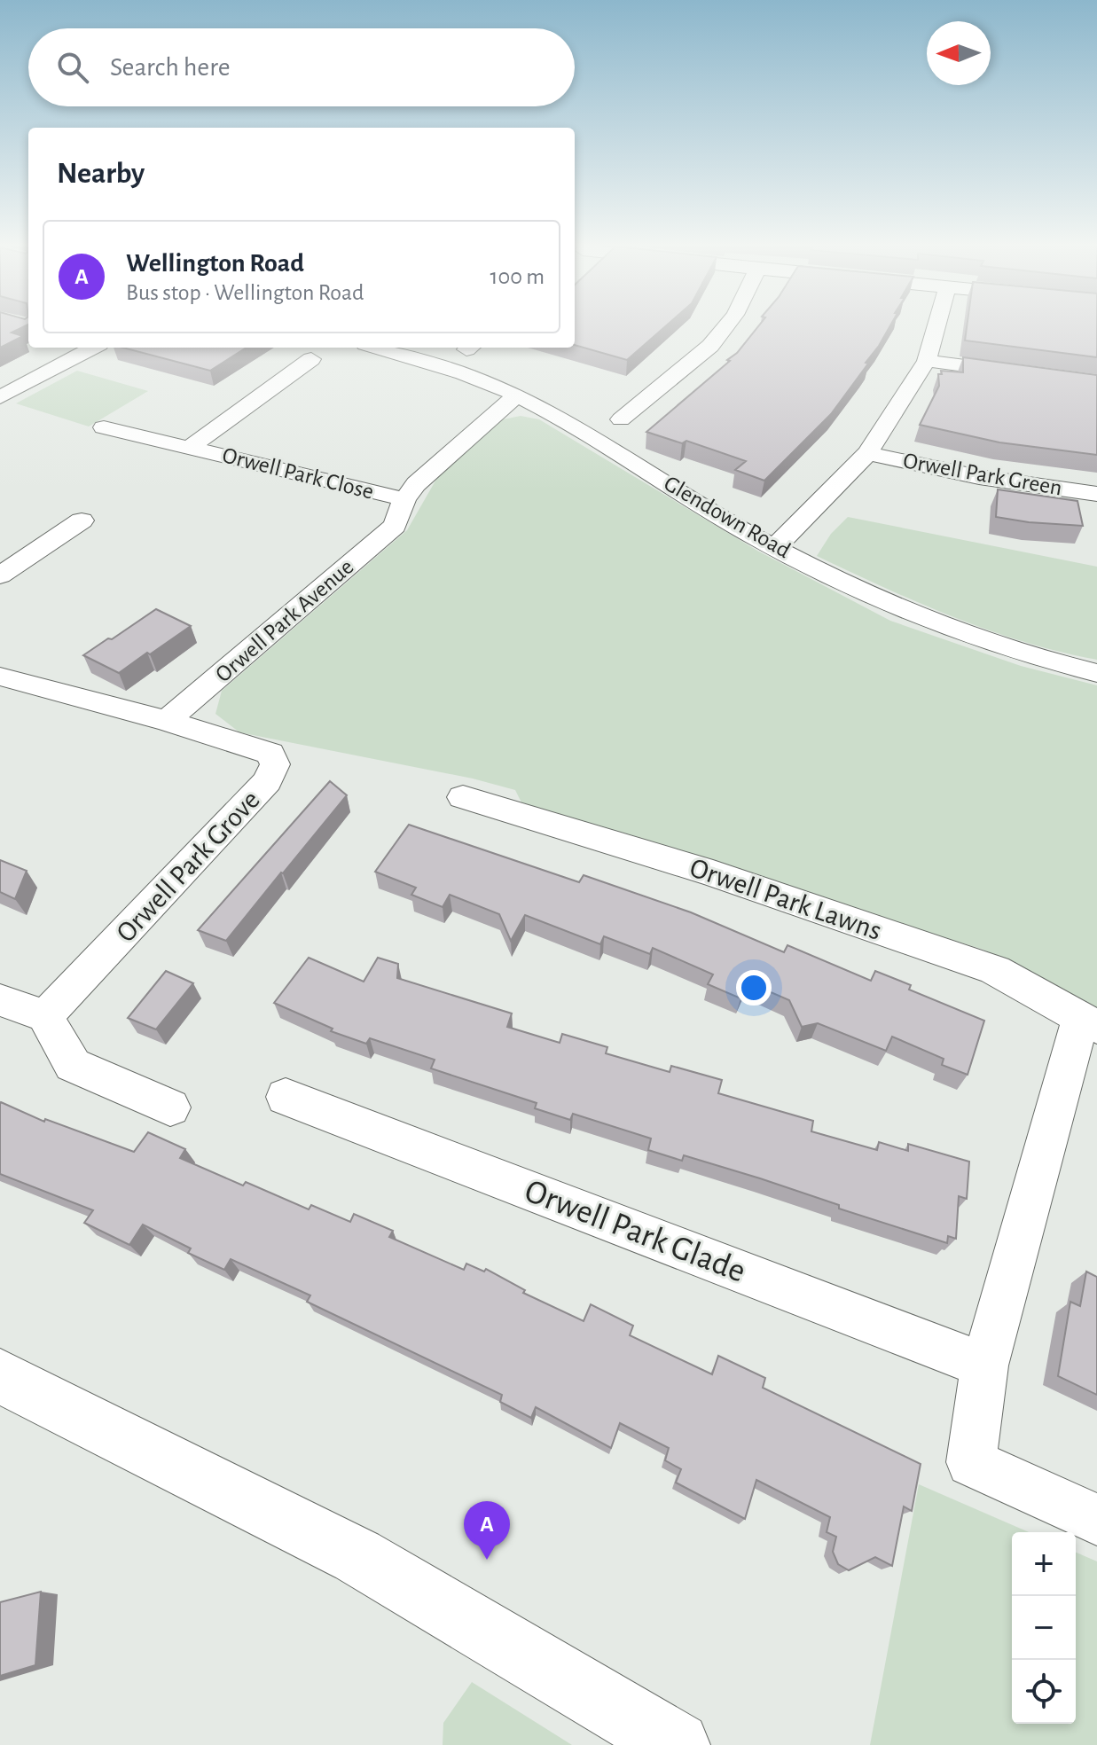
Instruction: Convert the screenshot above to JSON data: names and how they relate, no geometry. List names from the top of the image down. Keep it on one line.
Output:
{"streets":{"street":["Orwell Park Close","Orwell Park Green","Glendown Road","Orwell Park Avenue","Orwell Park Grove","Orwell Park Lawns","Orwell Park Glade"]},"crossings":[["Orwell Park Close","Orwell Park Avenue"],["Orwell Park Green","Glendown Road"],["Glendown Road","Orwell Park Avenue"],["Orwell Park Avenue","Orwell Park Grove"]],"north":"left","page":{"search":"Search here","heading":"Nearby","list":[{"mark":"A","name":"Wellington Road","note":"Bus stop · Wellington Road","value":"100 m"}],"pins":"A","map_buttons":["+","−"]}}
